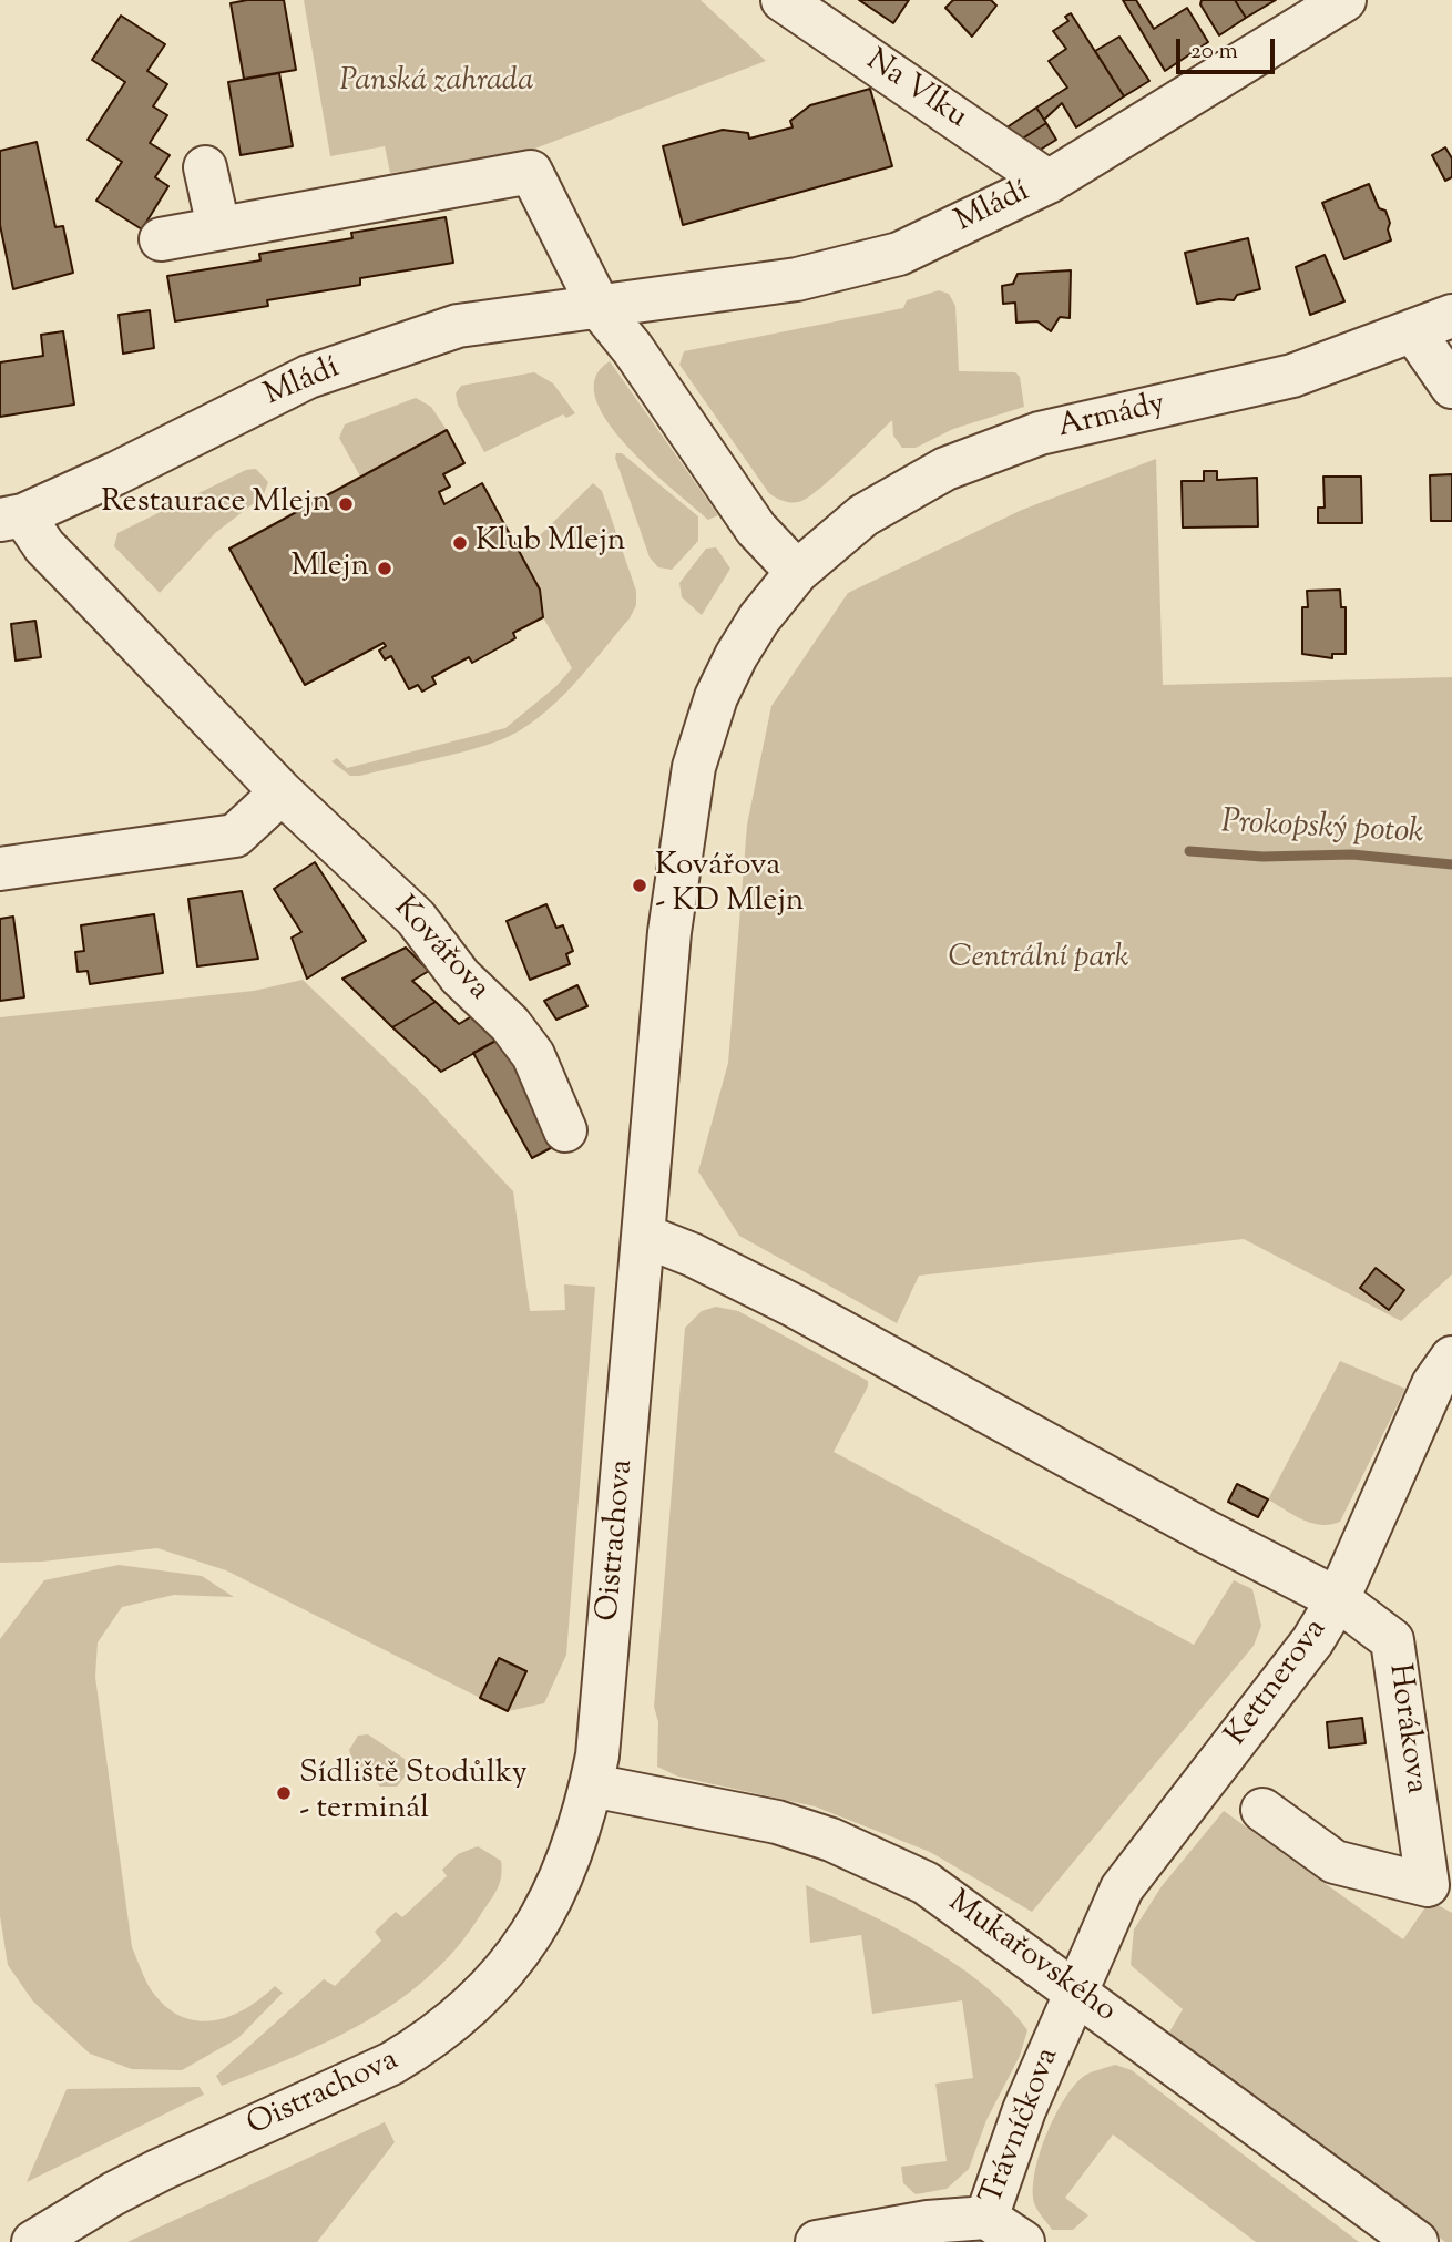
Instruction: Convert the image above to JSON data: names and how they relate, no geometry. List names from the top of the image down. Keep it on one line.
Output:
{"streets":{"street":["Na Vlku","Mládí","Armády","Kovářova","Oistrachova","Kettnerova","Horákova","Mukařovského","Trávníčkova"]},"crossings":[["Na Vlku","Mládí"],["Mládí","Kovářova"],["Armády","Oistrachova"],["Oistrachova","Horákova"],["Oistrachova","Mukařovského"],["Kettnerova","Horákova"],["Kettnerova","Mukařovského"],["Kettnerova","Trávníčkova"],["Mukařovského","Trávníčkova"]],"water":["Prokopský potok"],"parks":["Panská zahrada","Centrální park"],"places":["Restaurace Mlejn","Klub Mlejn","Mlejn","Kovářova - KD Mlejn","Sídliště Stodůlky - terminál"],"scale_bar":"20 m"}
